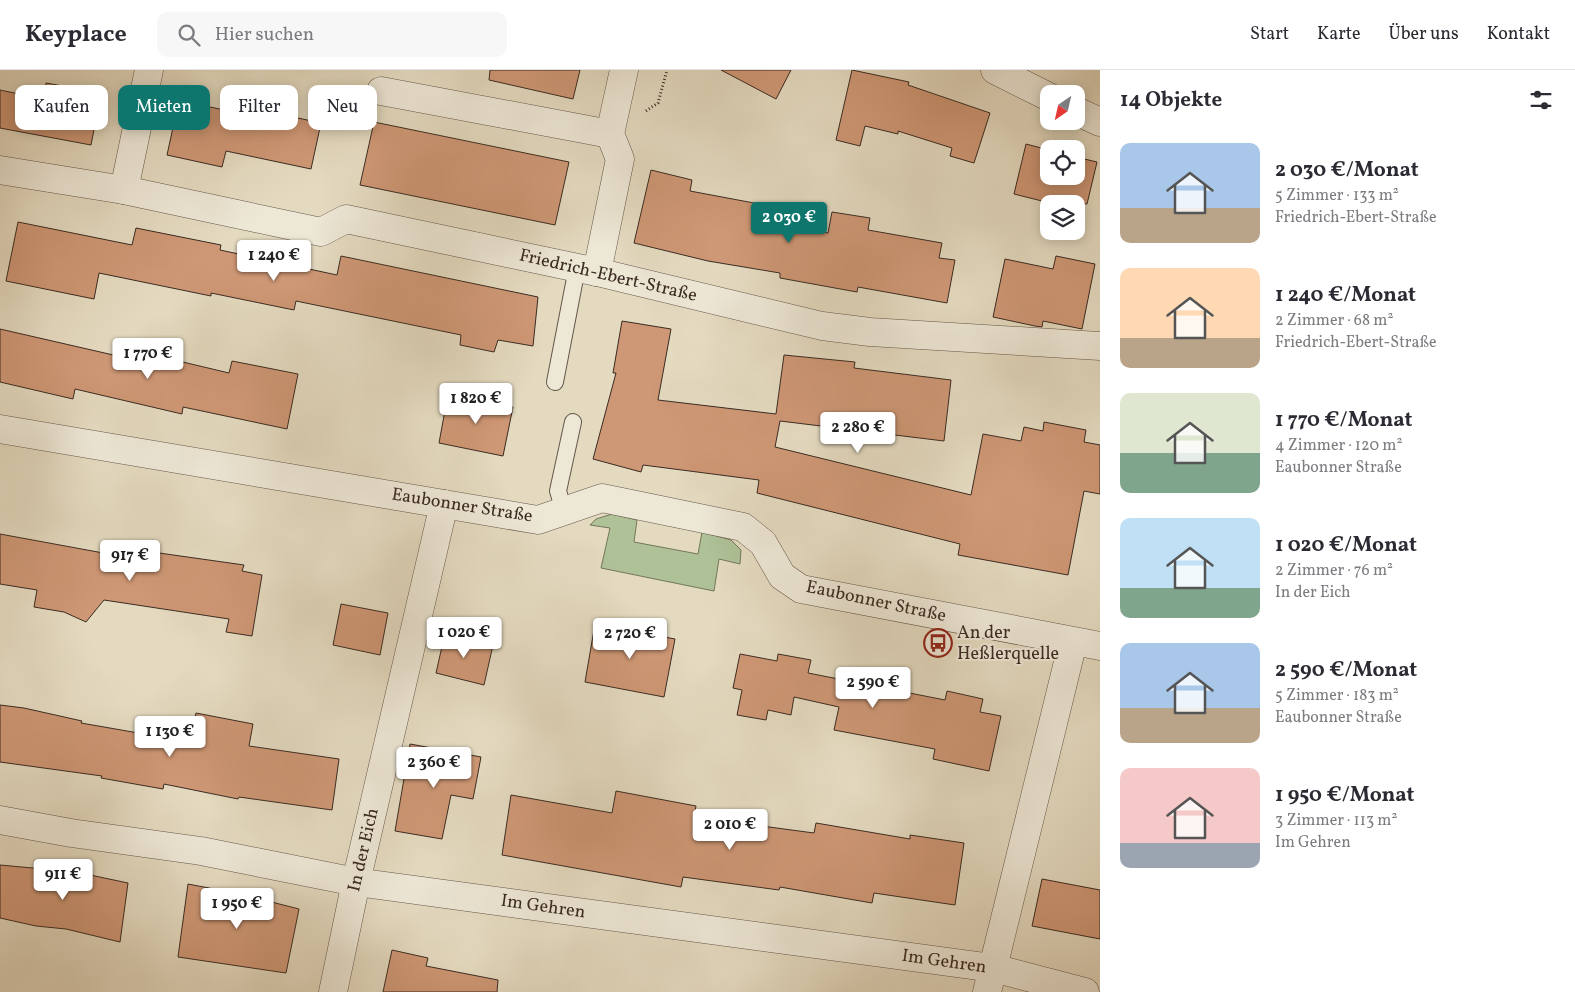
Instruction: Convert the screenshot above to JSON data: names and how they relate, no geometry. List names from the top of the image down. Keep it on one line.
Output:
{"streets":{"street":["Friedrich-Ebert-Straße","Eaubonner Straße","In der Eich","Im Gehren"]},"crossings":[["Eaubonner Straße","In der Eich"],["In der Eich","Im Gehren"]],"places":{"bus stop":["An der Heßlerquelle"]},"north":"bottom left","page":{"header":"Keyplace","search":"Hier suchen","nav":["Start","Karte","Über uns","Kontakt"],"heading":"14 Objekte","chip":["Kaufen","Mieten","Filter","Neu"],"list":[{"name":"2 030 €/Monat","note":"5 Zimmer · 133 m² · Friedrich-Ebert-Straße"},{"name":"1 240 €/Monat","note":"2 Zimmer · 68 m² · Friedrich-Ebert-Straße"},{"name":"1 770 €/Monat","note":"4 Zimmer · 120 m² · Eaubonner Straße"},{"name":"1 020 €/Monat","note":"2 Zimmer · 76 m² · In der Eich"},{"name":"2 590 €/Monat","note":"5 Zimmer · 183 m² · Eaubonner Straße"},{"name":"1 950 €/Monat","note":"3 Zimmer · 113 m² · Im Gehren"}],"price":["2 030 €","1 240 €","1 770 €","1 820 €","2 280 €","917 €","1 020 €","2 720 €","2 590 €","1 130 €","2 360 €","2 010 €","911 €","1 950 €"]}}
